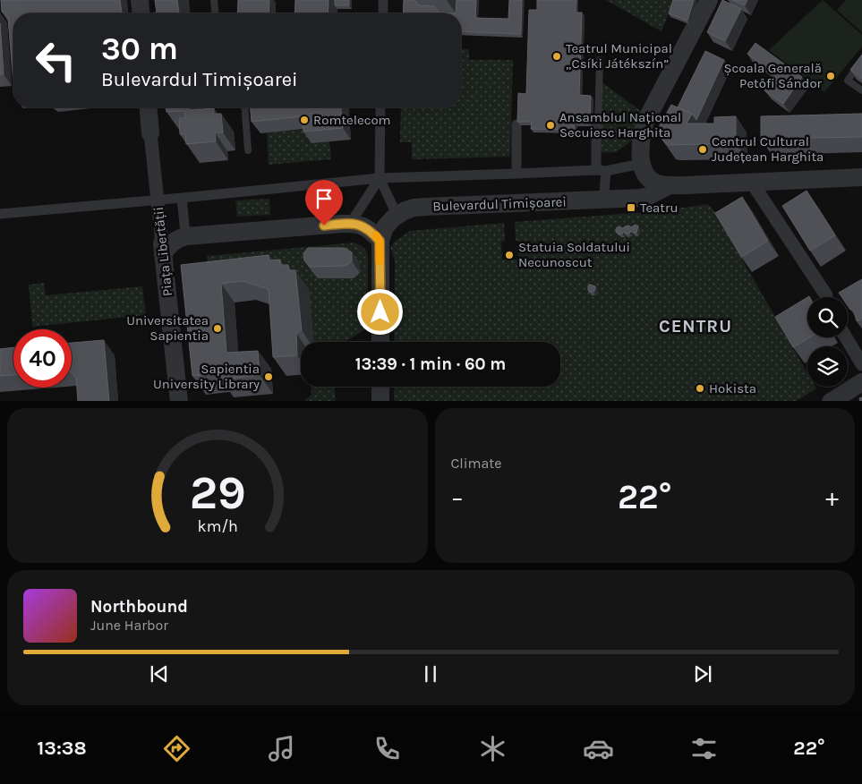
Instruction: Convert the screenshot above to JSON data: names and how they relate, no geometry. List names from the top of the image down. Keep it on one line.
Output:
{"streets":{"street":["Bulevardul Timișoarei","Piața Libertății"]},"districts":["CENTRU"],"places":{"other":["Teatrul Municipal „Csíki Játékszín”","Școala Generală Petőfi Sándor","Romtelecom","Ansamblul Național Secuiesc Harghita","Centrul Cultural Județean Harghita","Statuia Soldatului Necunoscut","Universitatea Sapientia","Sapientia University Library","Hokista"],"transit":["Teatru"]},"page":{"turn":["30 m","Bulevardul Timișoarei"],"limit":"40","trip":"13:39 · 1 min · 60 m","tile":"Climate","heat":["−","22°","+"],"song":["Northbound","June Harbor"],"tabs":["13:38","22°"],"gauge":["29","km/h"]}}
